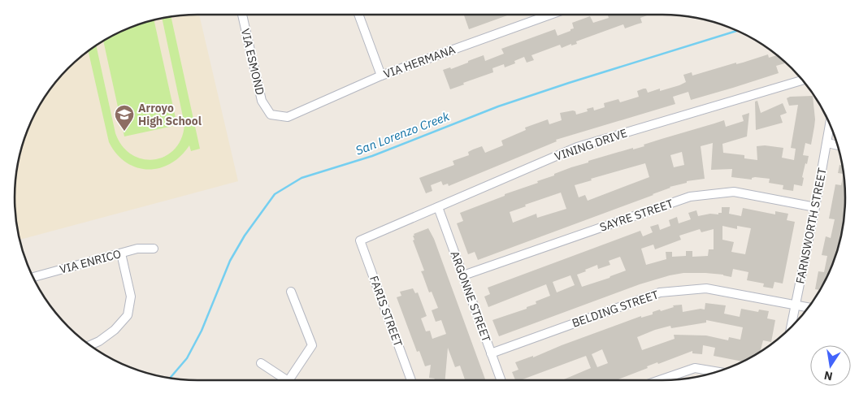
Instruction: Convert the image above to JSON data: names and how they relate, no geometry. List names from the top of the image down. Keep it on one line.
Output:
{"streets":{"street":["VIA ESMOND","VIA HERMANA","VINING DRIVE","SAYRE STREET","FARNSWORTH STREET","VIA ENRICO","ARGONNE STREET","BELDING STREET","FARIS STREET"]},"crossings":[["VIA ESMOND","VIA HERMANA"],["VINING DRIVE","ARGONNE STREET"],["VINING DRIVE","FARIS STREET"],["SAYRE STREET","FARNSWORTH STREET"],["SAYRE STREET","ARGONNE STREET"],["FARNSWORTH STREET","BELDING STREET"],["ARGONNE STREET","BELDING STREET"]],"water":["San Lorenzo Creek"],"places":{"school or university":["Arroyo High School"]},"north":"bottom"}
